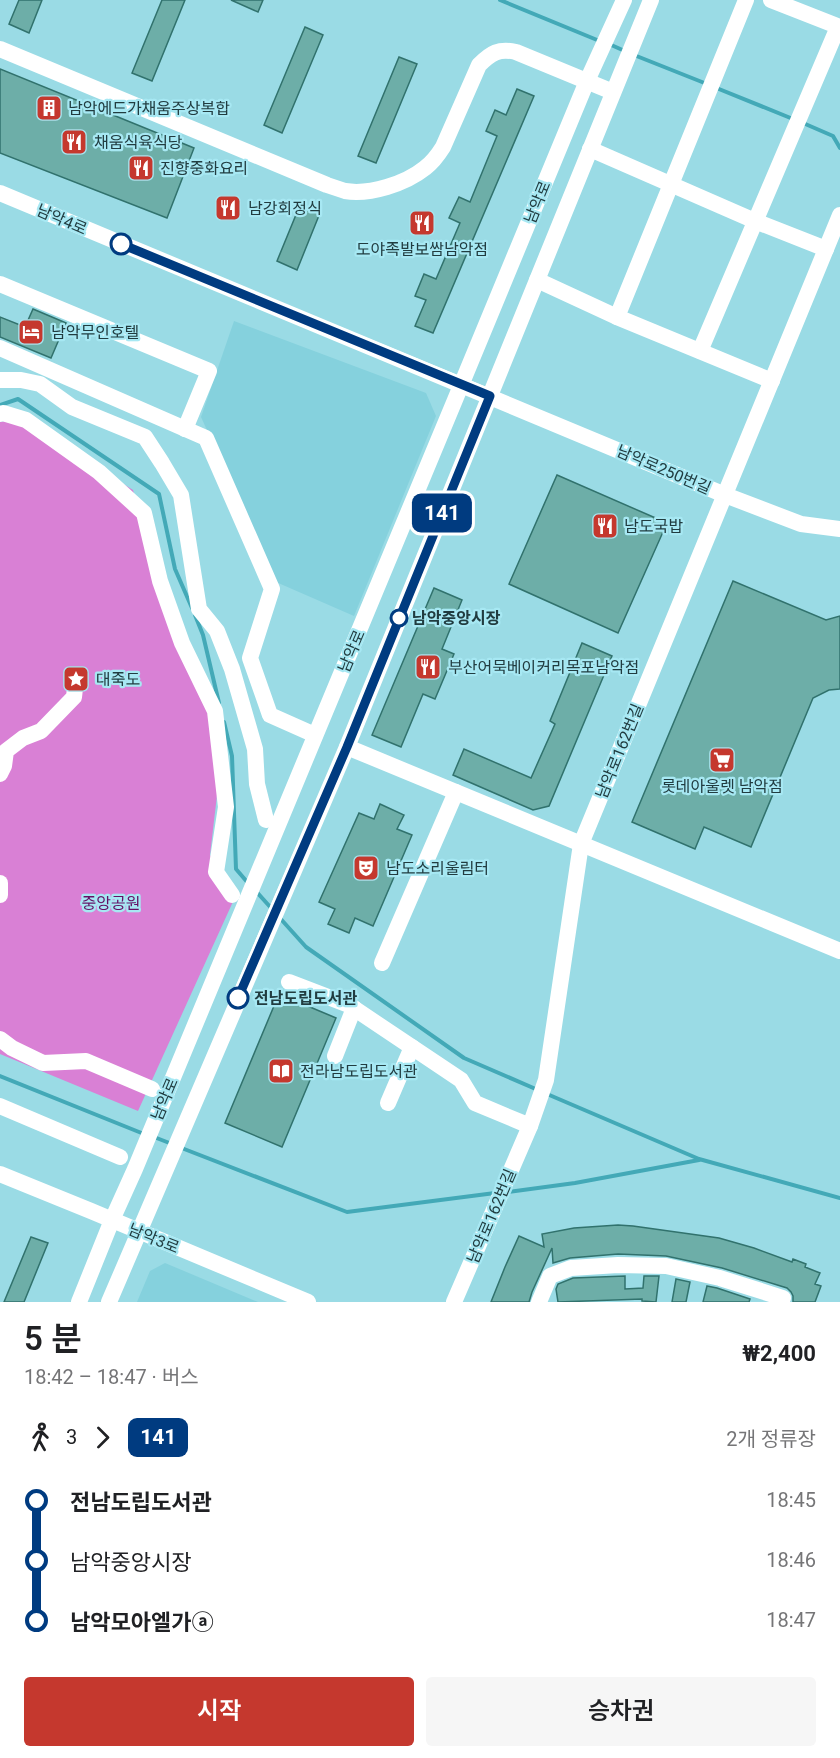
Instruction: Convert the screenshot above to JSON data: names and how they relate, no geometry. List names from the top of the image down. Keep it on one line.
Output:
{"streets":{"street":["남악로","남악4로","남악로250번길","남악로162번길","남악3로"]},"crossings":[["남악로","남악4로"],["남악로","남악로250번길"],["남악로","남악3로"],["남악4로","남악로250번길"],["남악로250번길","남악로162번길"]],"parks":["중앙공원"],"places":{"building":["남악에드가채움주상복합"],"restaurant":["채움식육식당","진향중화요리","남강회정식","도야족발보쌈남악점","남도국밥","부산어묵베이커리목포남악점"],"hotel":["남악무인호텔"],"other":["남악중앙시장","전남도립도서관"],"place":["대죽도"],"supermarket":["롯데아울렛 남악점"],"theatre":["남도소리울림터"],"library":["전라남도립도서관"]},"lines":["bus line 141"],"page":{"on_map":"141","heading":["5 분","18:42 – 18:47 · 버스","₩2,400"],"legs":["3","141","2개 정류장"],"list":[{"name":"전남도립도서관","value":"18:45"},{"name":"남악중앙시장","value":"18:46"},{"name":"남악모아엘가ⓐ","value":"18:47"}],"buttons":["시작","승차권"]}}
